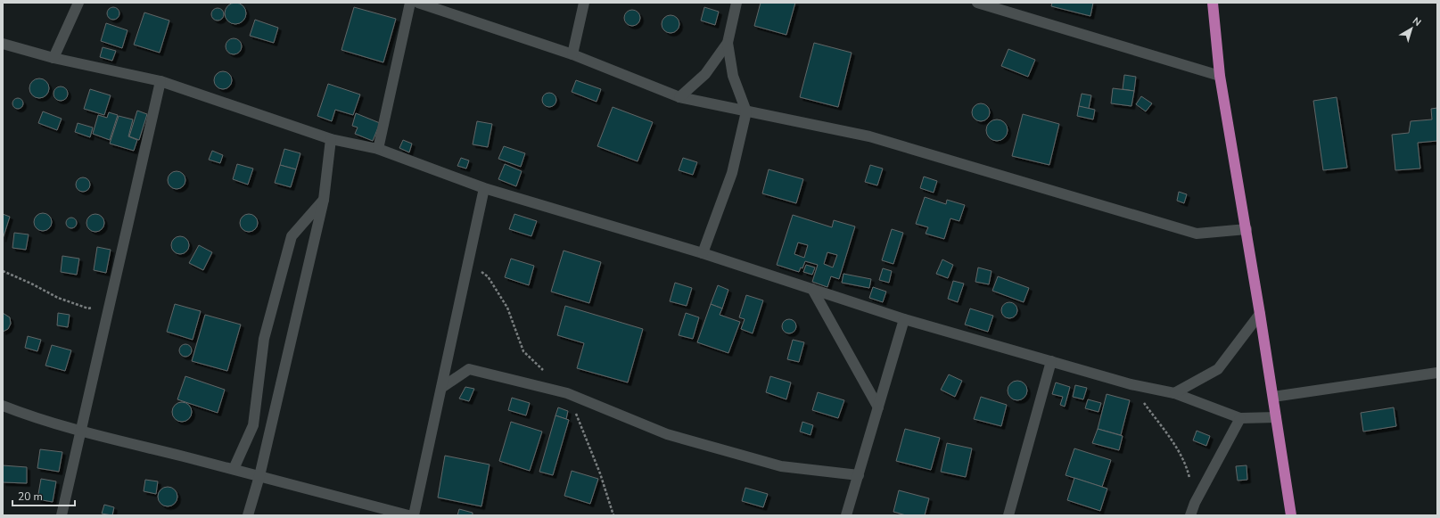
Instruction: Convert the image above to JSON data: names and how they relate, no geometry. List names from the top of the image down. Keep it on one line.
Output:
{"scale_bar":"20 m","north":"top right"}
